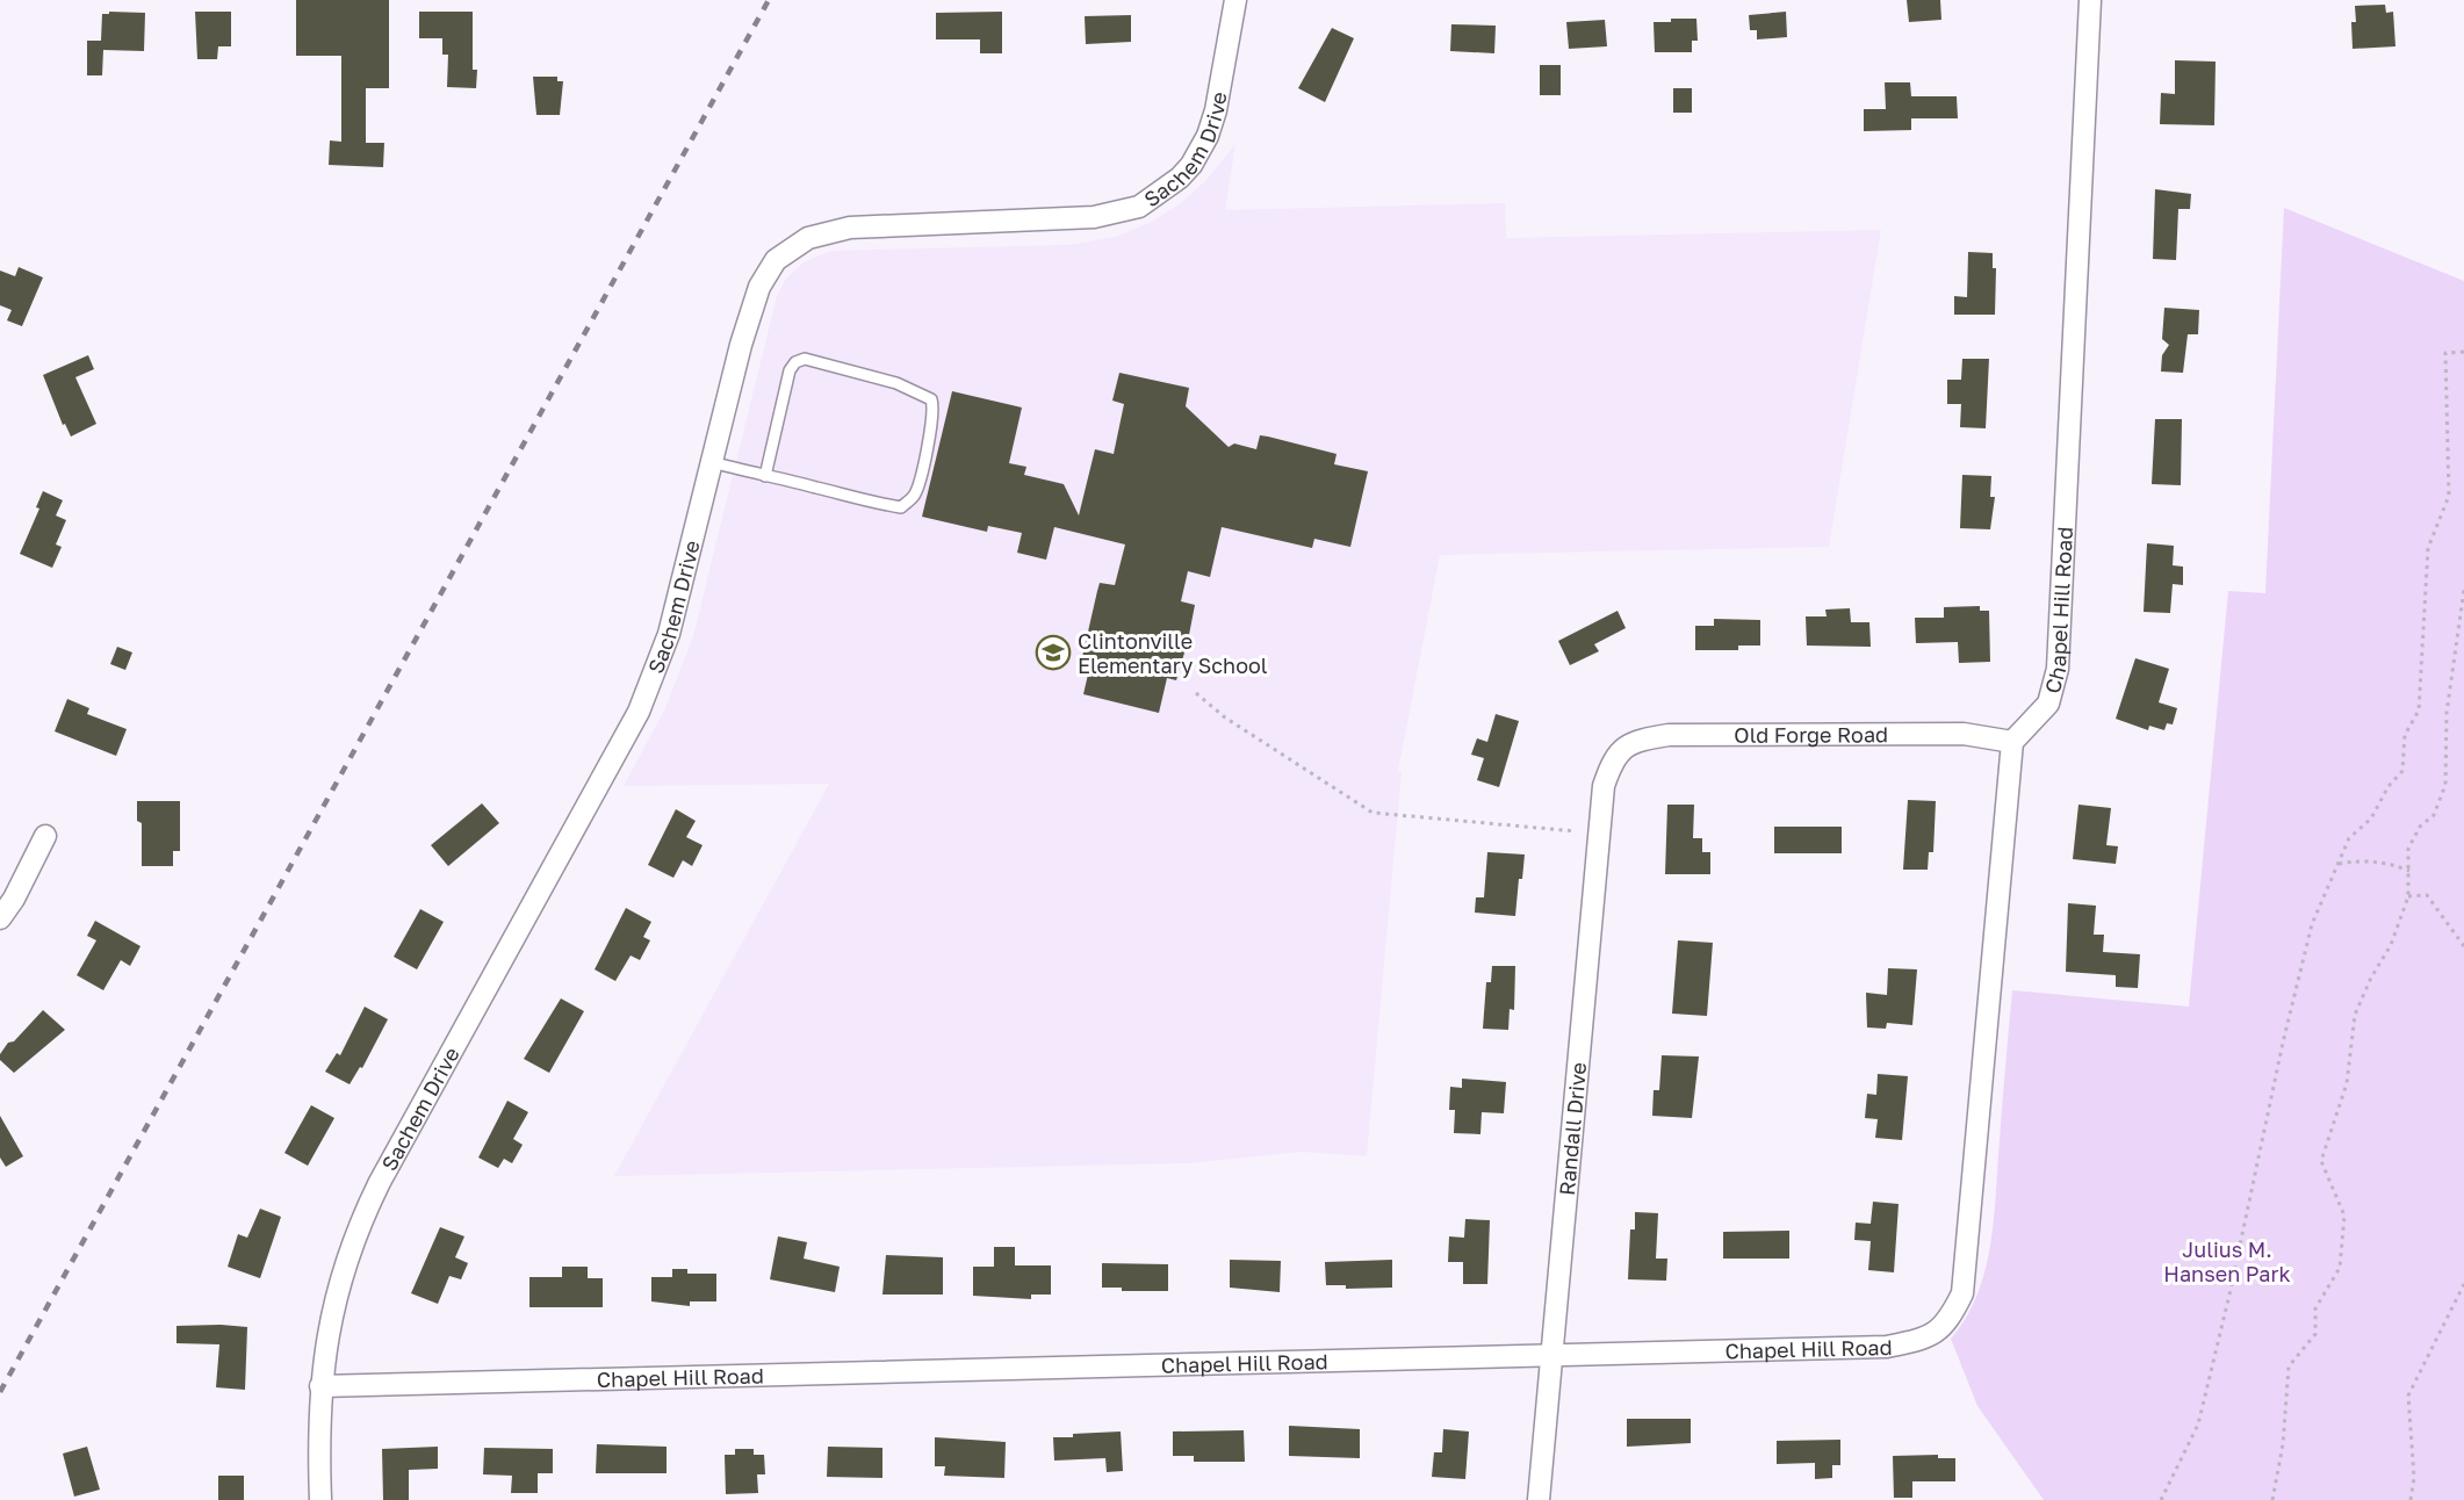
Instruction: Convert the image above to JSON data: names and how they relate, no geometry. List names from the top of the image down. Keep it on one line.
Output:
{"streets":{"street":["Sachem Drive","Chapel Hill Road","Old Forge Road","Randall Drive"]},"crossings":[["Sachem Drive","Chapel Hill Road"],["Chapel Hill Road","Old Forge Road"],["Chapel Hill Road","Randall Drive"],["Old Forge Road","Randall Drive"]],"parks":["Julius M. Hansen Park"],"places":{"school or university":["Clintonville Elementary School"]}}
